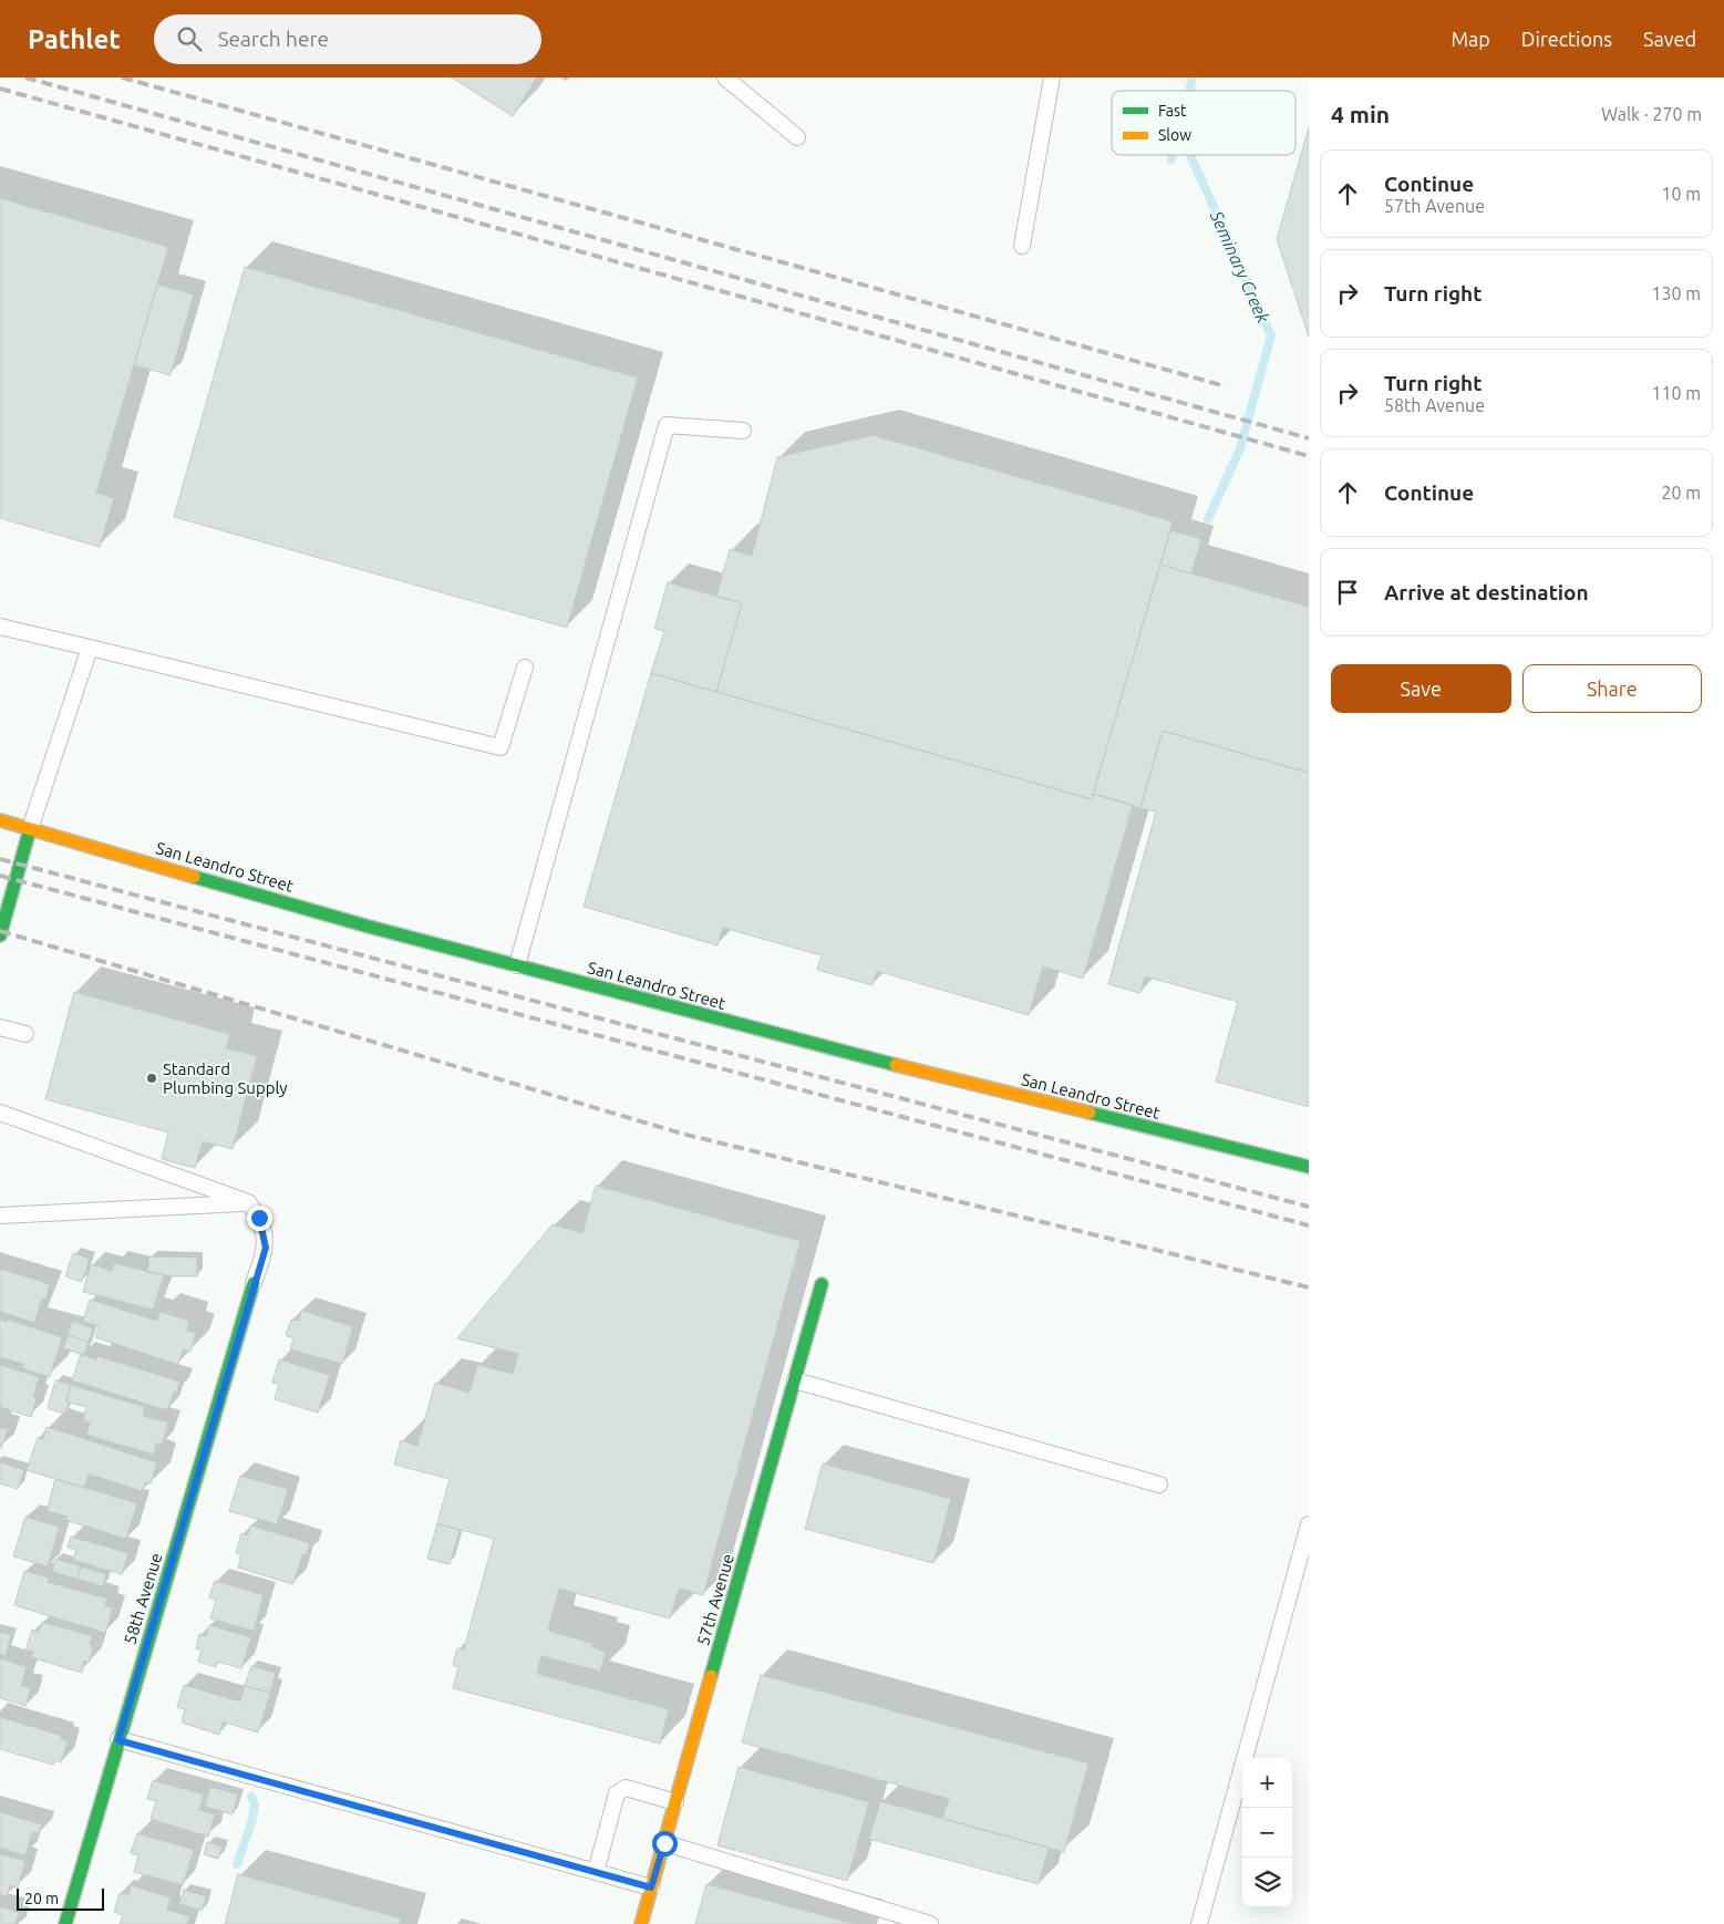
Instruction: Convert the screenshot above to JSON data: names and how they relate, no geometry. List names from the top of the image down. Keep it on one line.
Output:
{"streets":{"street":["San Leandro Street","58th Avenue","57th Avenue"]},"water":["Seminary Creek"],"places":["Standard Plumbing Supply"],"legend":["Fast","Slow"],"scale_bar":"20 m","page":{"header":"Pathlet","search":"Search here","nav":["Map","Directions","Saved"],"heading":["4 min","Walk · 270 m"],"list":[["Continue","57th Avenue","10 m"],["Turn right","130 m"],["Turn right","58th Avenue","110 m"],["Continue","20 m"],"Arrive at destination"],"buttons":["Save","Share"],"map_buttons":["+","−"],"scale":"20 m"}}
